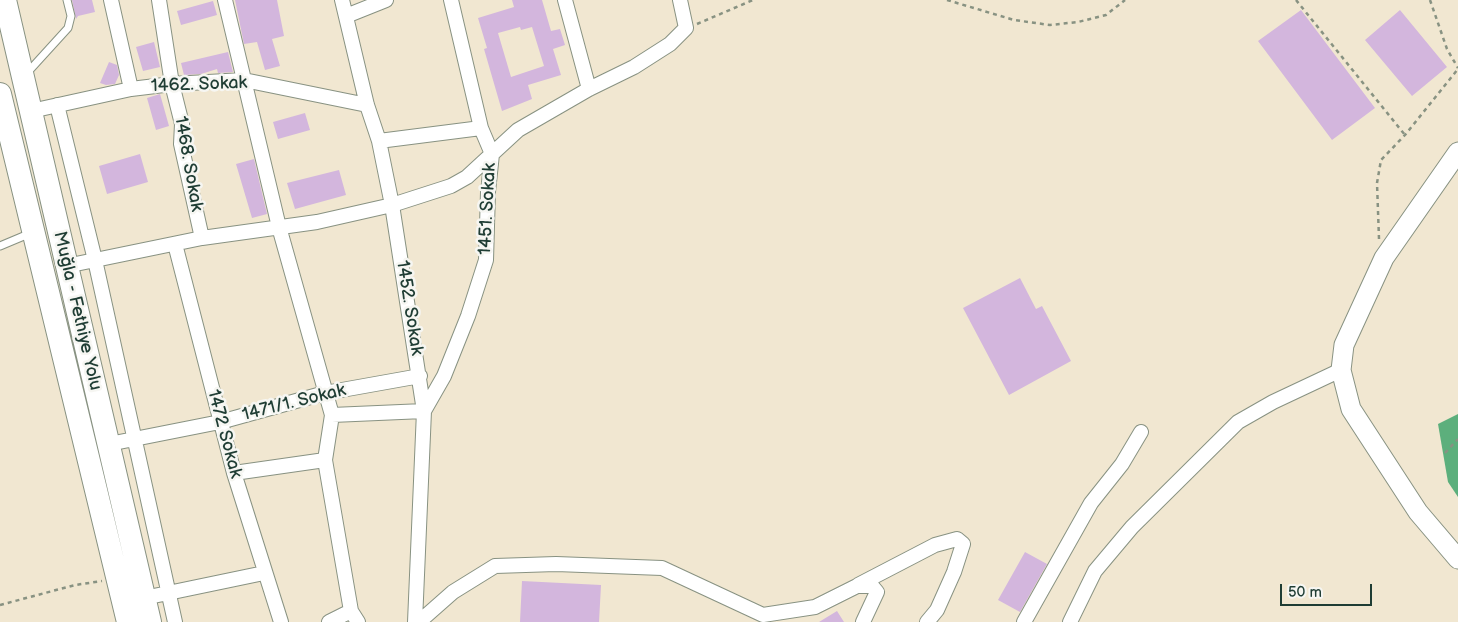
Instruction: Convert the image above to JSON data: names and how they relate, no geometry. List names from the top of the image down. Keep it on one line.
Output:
{"streets":{"highway":["Muğla - Fethiye Yolu"],"street":["1462. Sokak","1468. Sokak","1451. Sokak","1452. Sokak","1471/1. Sokak","1472 Sokak"]},"crossings":[["1462. Sokak","1468. Sokak"],["1462. Sokak","1452. Sokak"],["1462. Sokak","Muğla - Fethiye Yolu"],["1451. Sokak","1452. Sokak"],["1452. Sokak","1471/1. Sokak"],["Muğla - Fethiye Yolu","1471/1. Sokak"],["1471/1. Sokak","1472 Sokak"]],"scale_bar":"50 m"}
